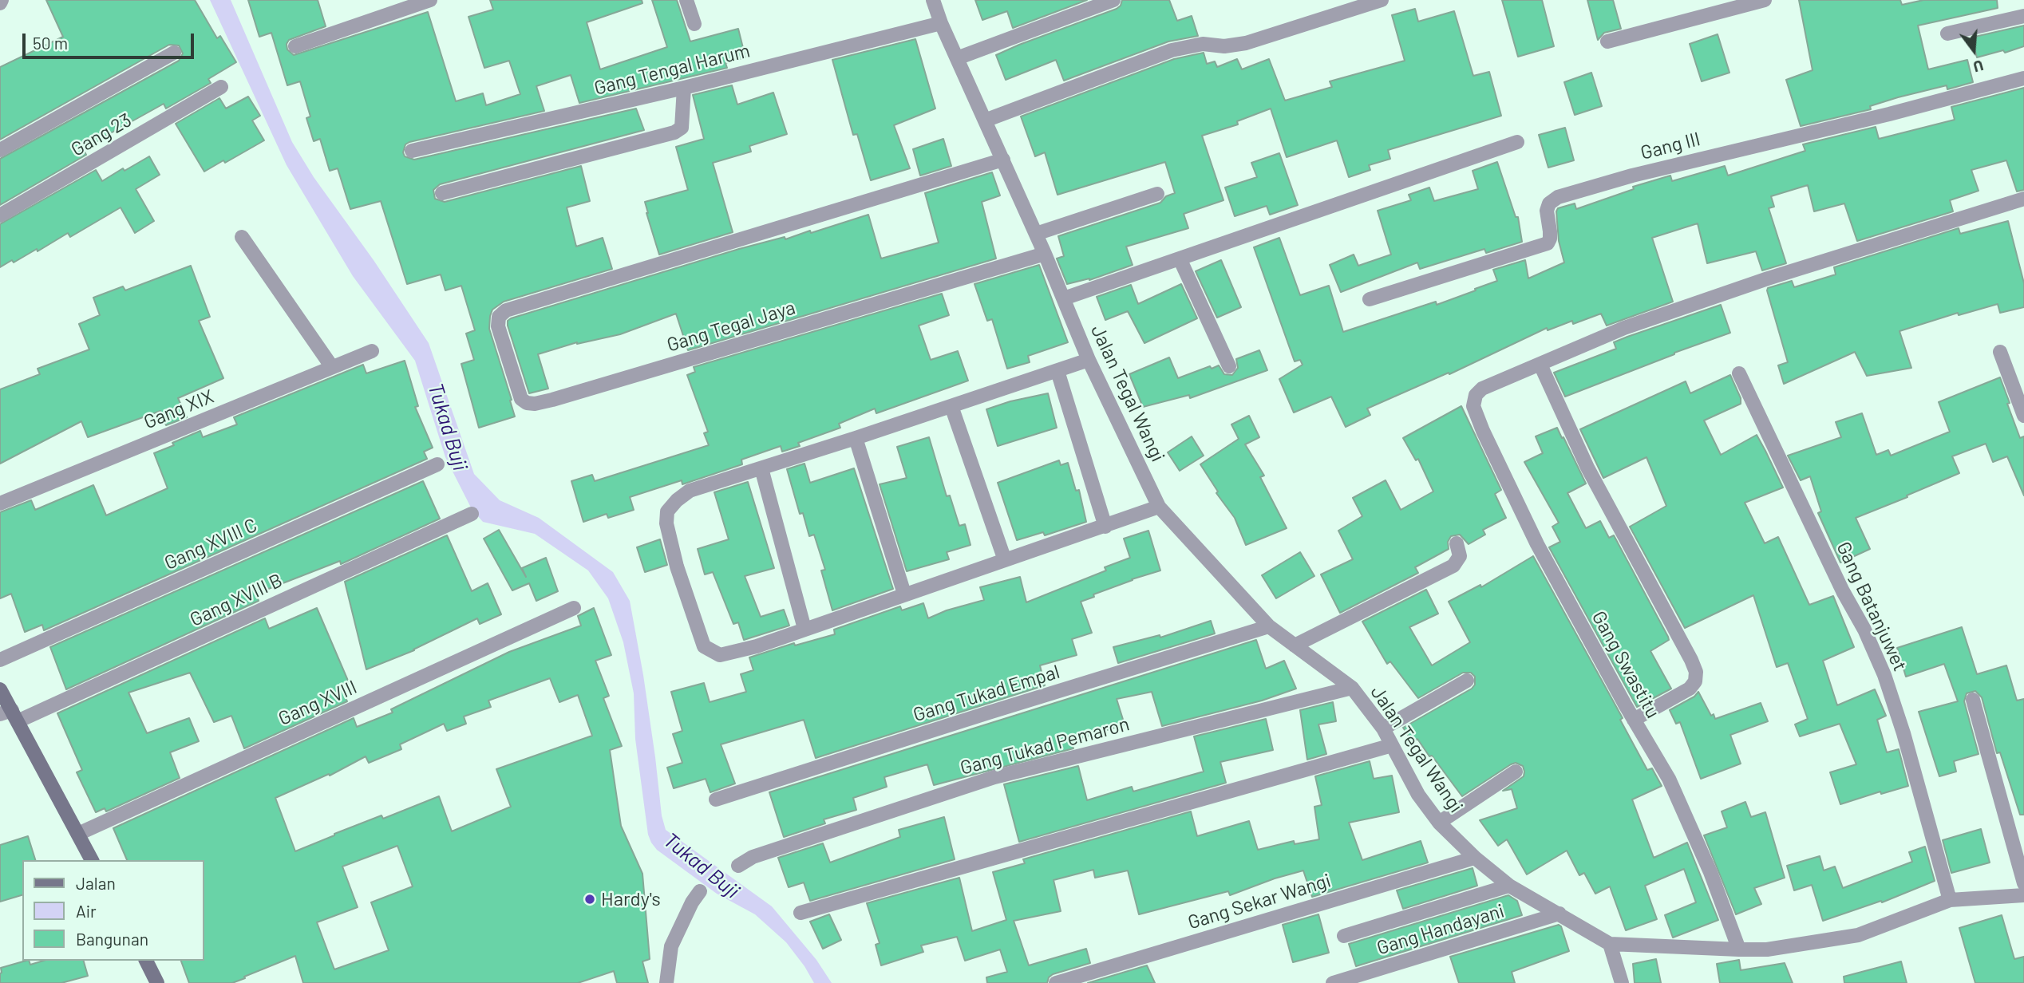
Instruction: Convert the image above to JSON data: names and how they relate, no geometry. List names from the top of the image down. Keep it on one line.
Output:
{"streets":{"street":["Gang Tengal Harum","Gang 23","Gang III","Gang Tegal Jaya","Jalan Tegal Wangi","Gang XIX","Gang XVIII C","Gang XVIII B","Gang Batanjuwet","Gang Swastitu","Gang Tukad Empal","Gang XVIII","Gang Tukad Pemaron","Gang Sekar Wangi","Gang Handayani"]},"crossings":[["Gang Tengal Harum","Jalan Tegal Wangi"],["Gang Tegal Jaya","Jalan Tegal Wangi"],["Jalan Tegal Wangi","Gang Batanjuwet"],["Jalan Tegal Wangi","Gang Swastitu"],["Jalan Tegal Wangi","Gang Tukad Empal"],["Jalan Tegal Wangi","Gang Tukad Pemaron"],["Jalan Tegal Wangi","Gang Sekar Wangi"],["Jalan Tegal Wangi","Gang Handayani"]],"water":["Tukad Buji"],"places":["Hardy's"],"legend":["Jalan","Air","Bangunan"],"scale_bar":"50 m","north":"bottom"}
